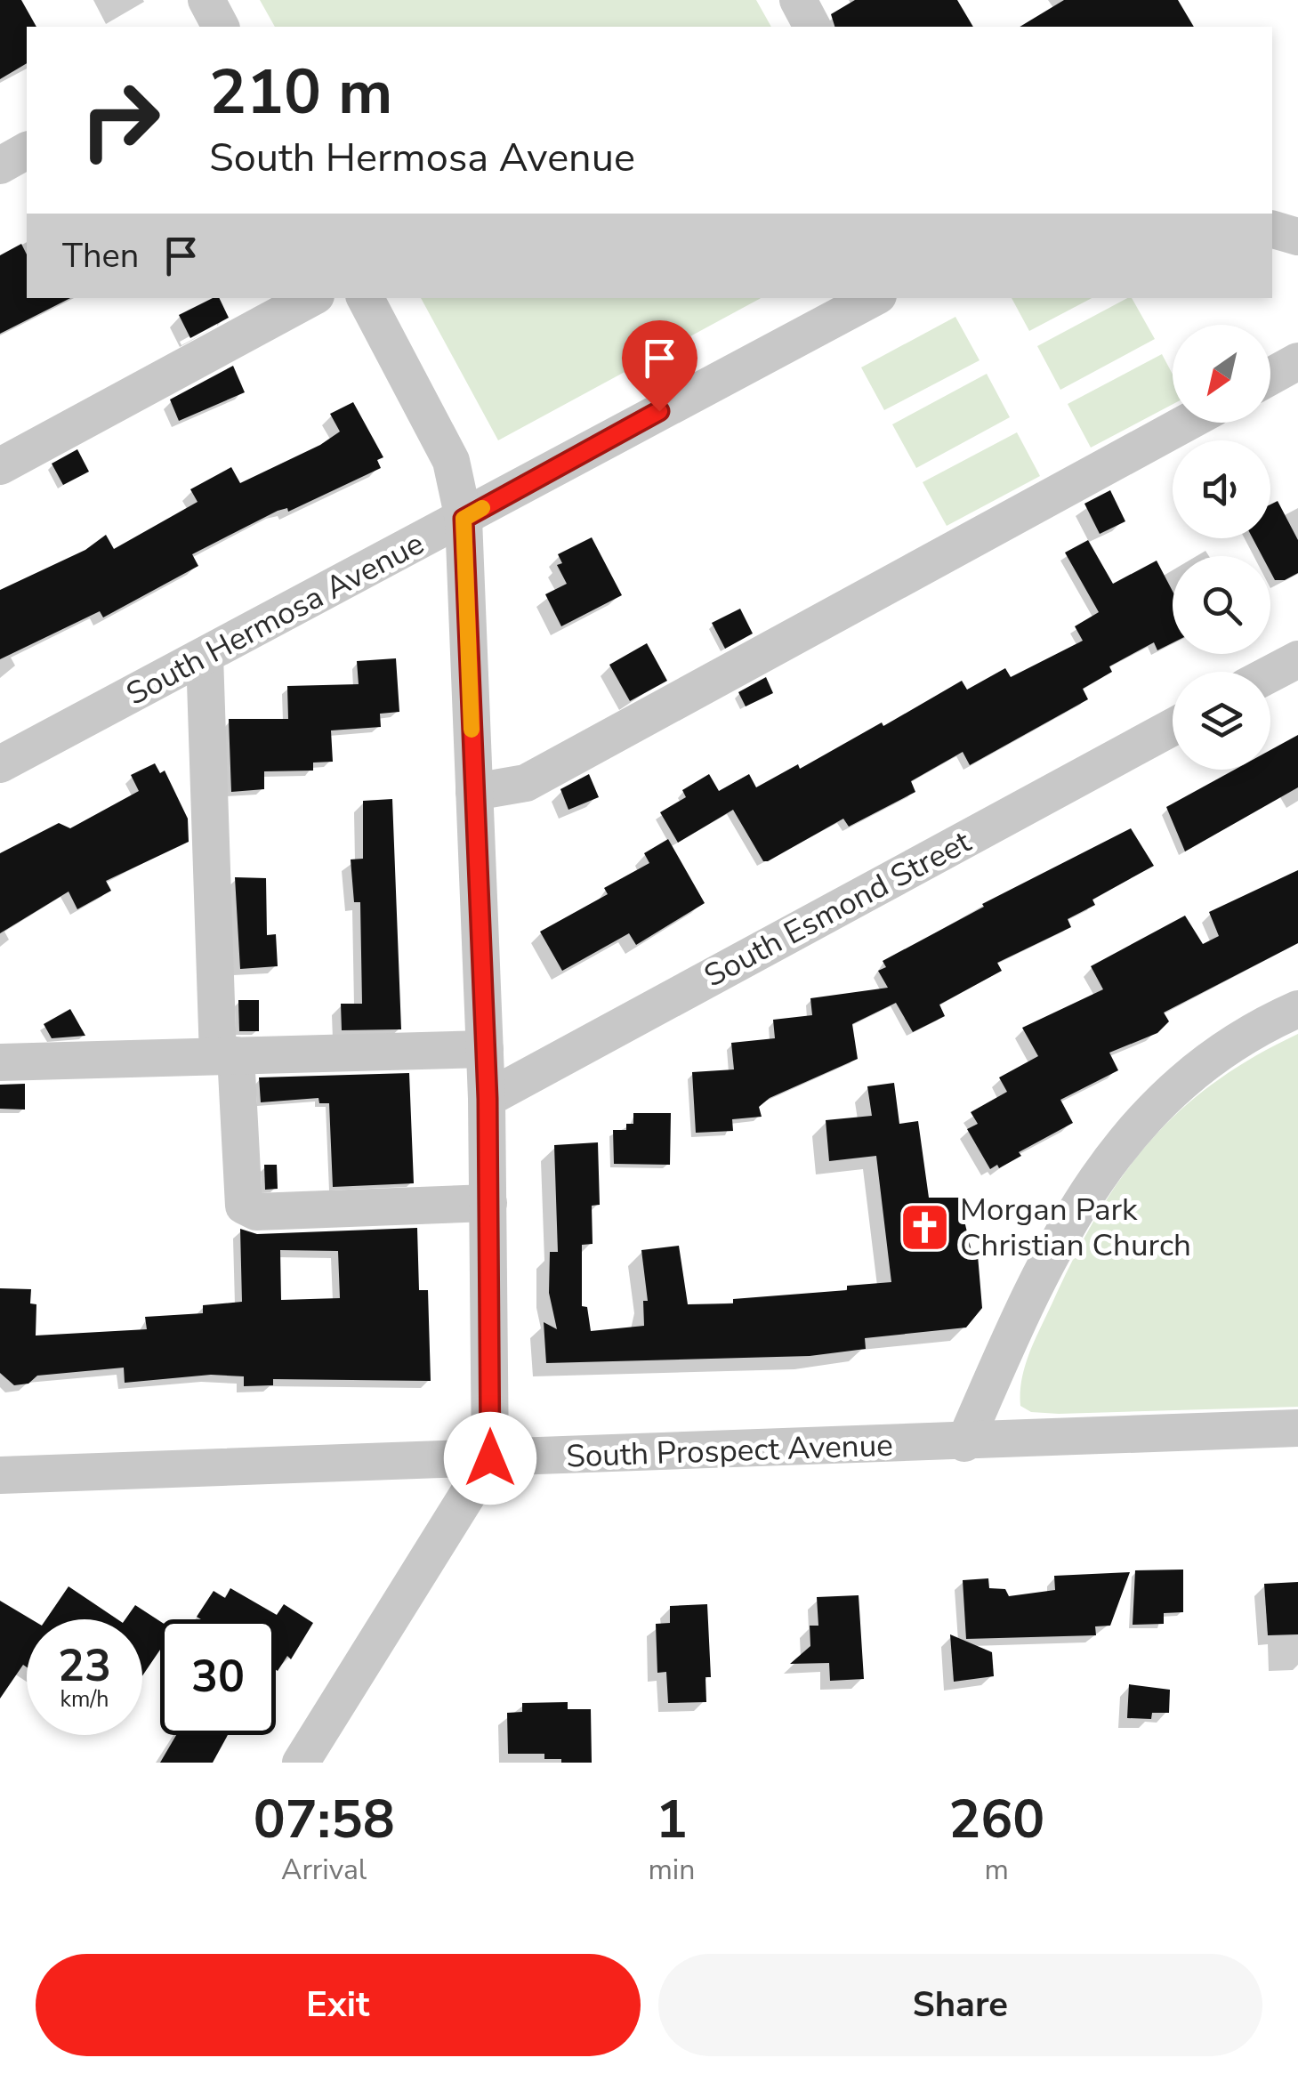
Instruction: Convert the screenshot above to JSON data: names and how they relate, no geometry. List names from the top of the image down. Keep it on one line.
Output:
{"streets":{"street":["South Hermosa Avenue","South Esmond Street","South Prospect Avenue"]},"places":{"church":["Morgan Park Christian Church"]},"north":"bottom left","page":{"turn":["210 m","South Hermosa Avenue"],"then":"Then","speed":"23 km/h","limit":"30","eta":["07:58","Arrival","1","min","260","m"],"buttons":["Exit","Share"]}}
